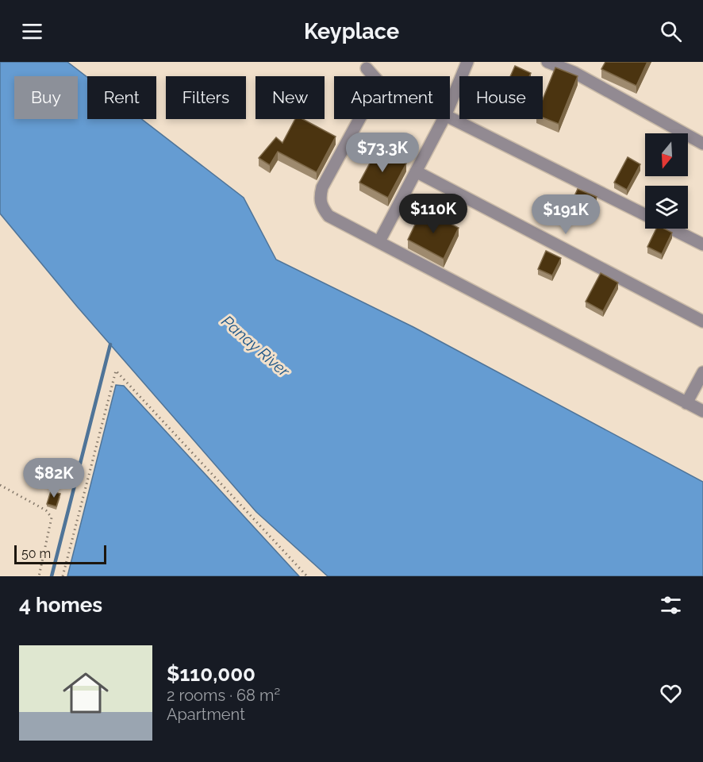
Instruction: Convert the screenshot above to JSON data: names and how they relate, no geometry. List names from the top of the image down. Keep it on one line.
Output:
{"water":["Panay River"],"scale_bar":"50 m","north":"bottom","page":{"header":"Keyplace","chip":["Buy","Rent","Filters","New","Apartment","House"],"price":["$73.3K","$110K","$191K","$82K"],"scale":"50 m","heading":"4 homes","list":[{"name":"$110,000","note":"2 rooms · 68 m² · Apartment"}]}}
